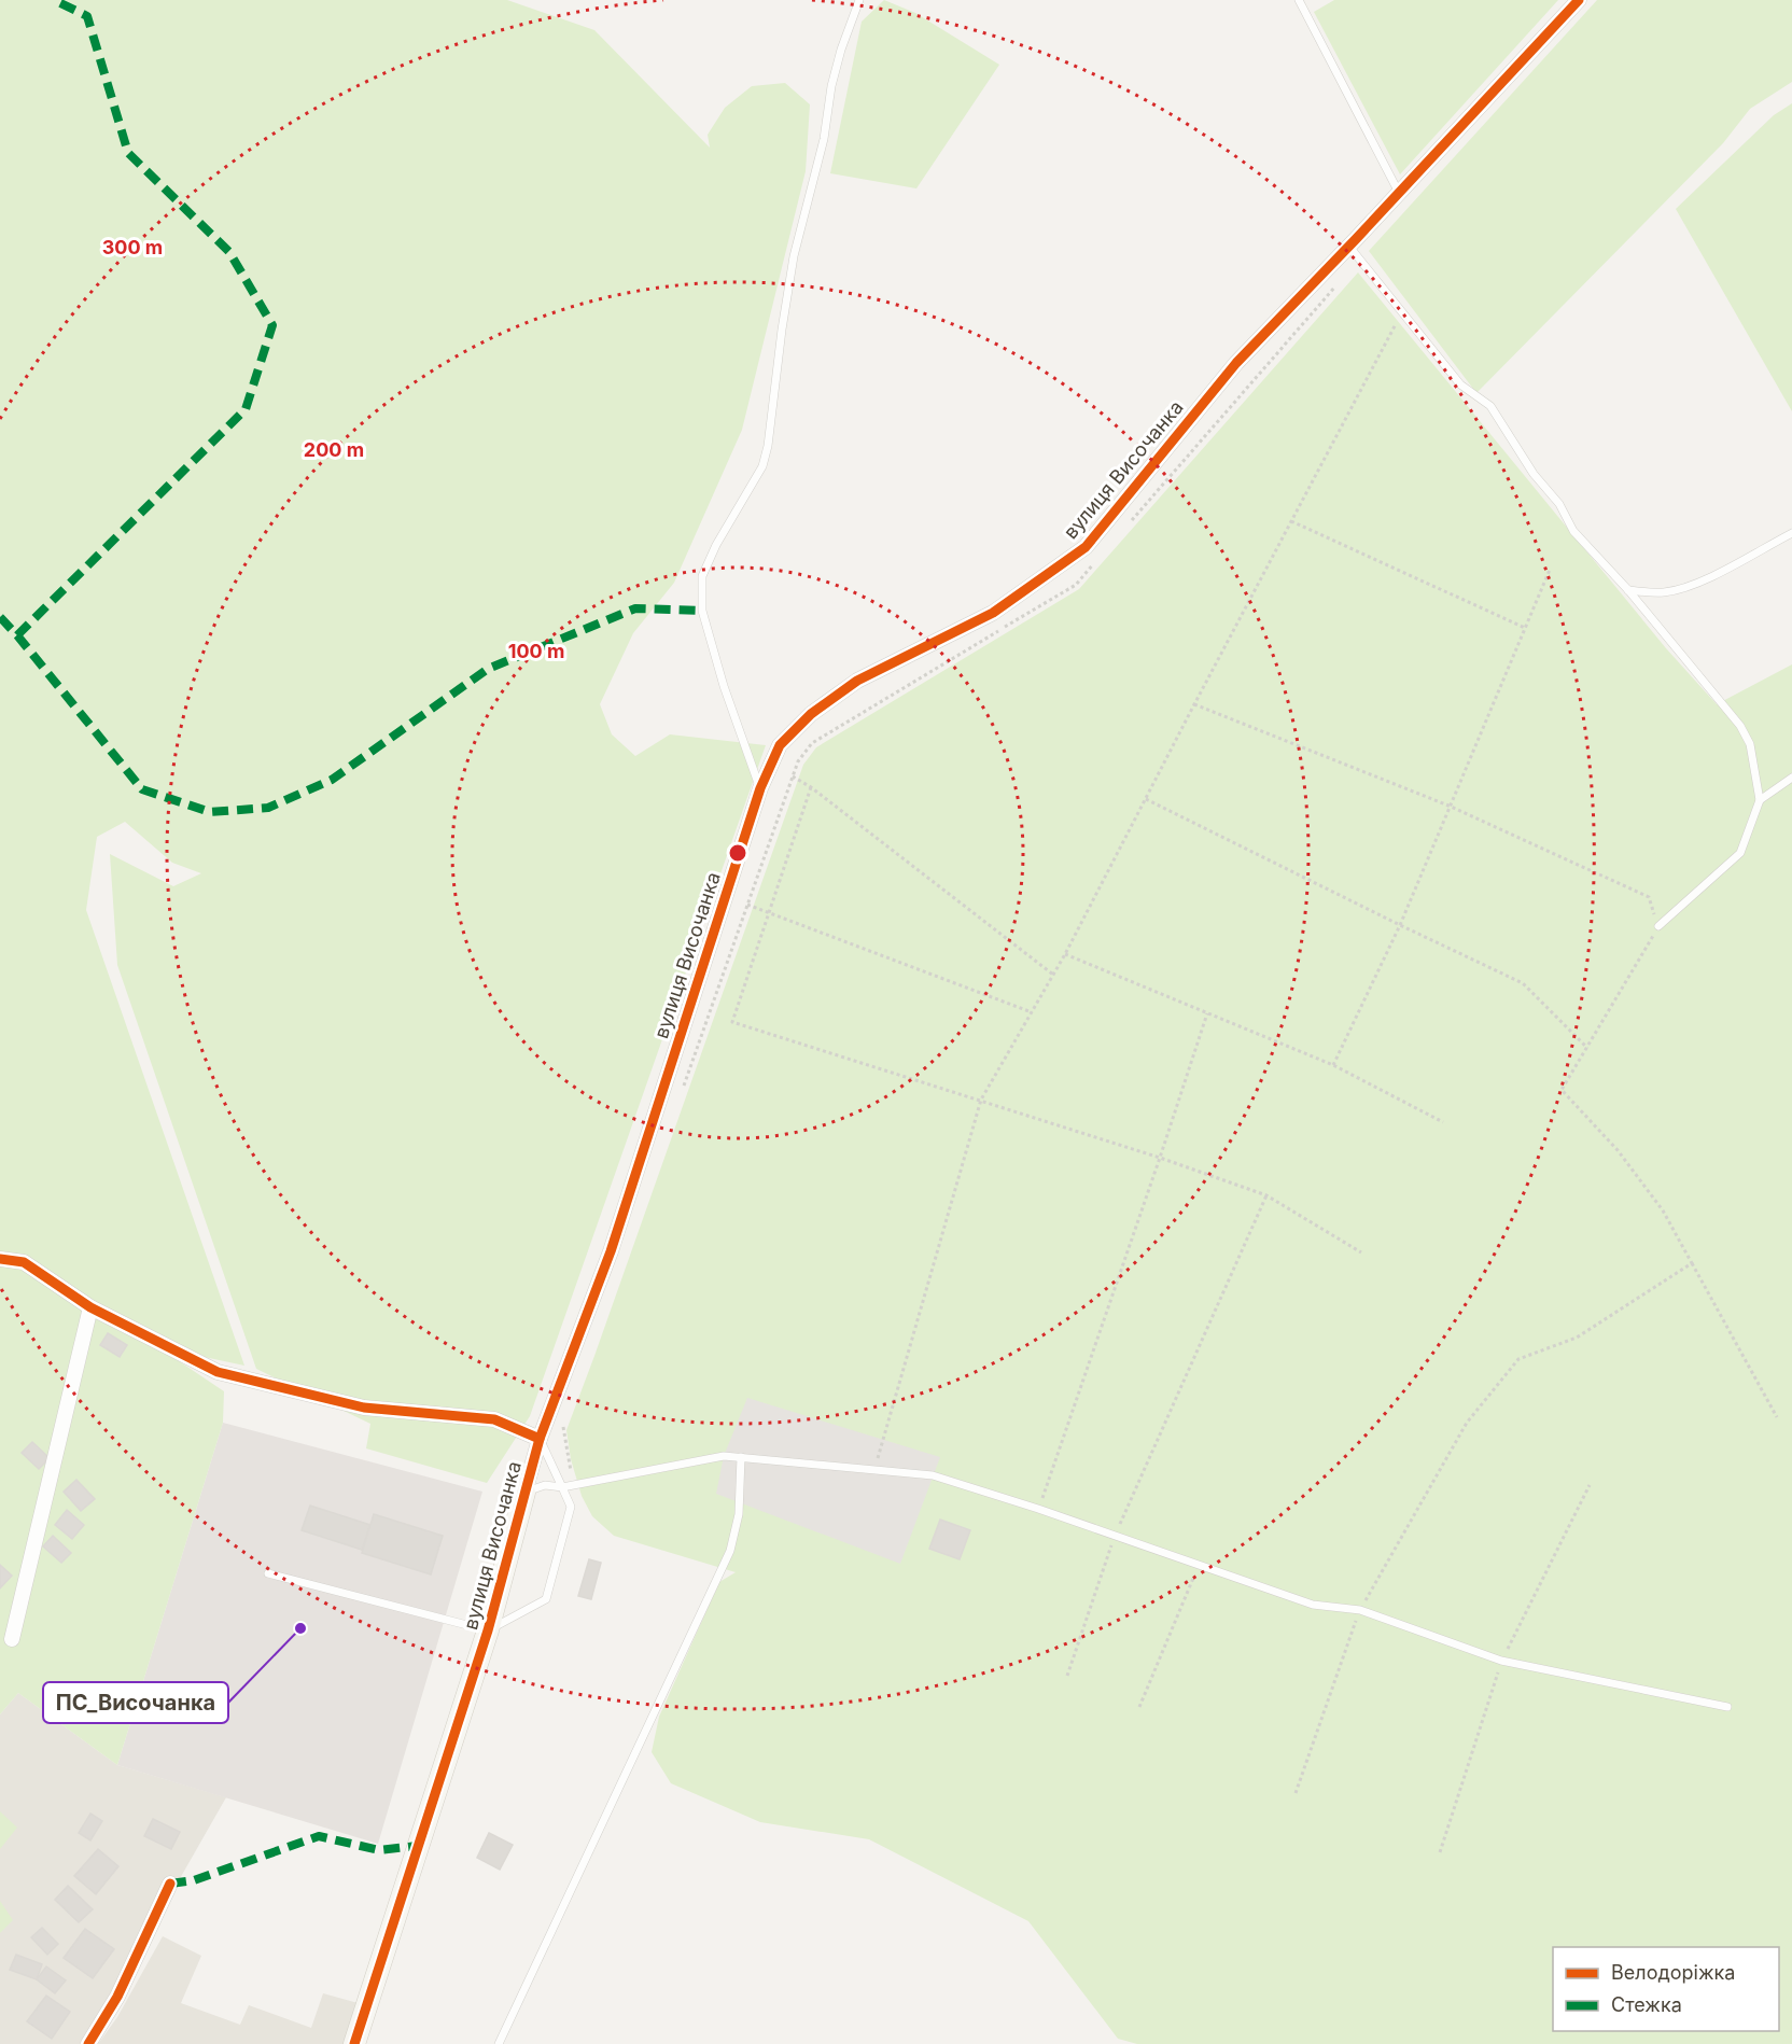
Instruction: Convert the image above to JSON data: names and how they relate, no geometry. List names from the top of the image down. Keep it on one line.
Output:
{"streets":{"street":["вулиця Височанка"]},"places":["ПС_Височанка"],"legend":["Велодоріжка","Стежка"],"rings":["300 m","200 m","100 m"]}
